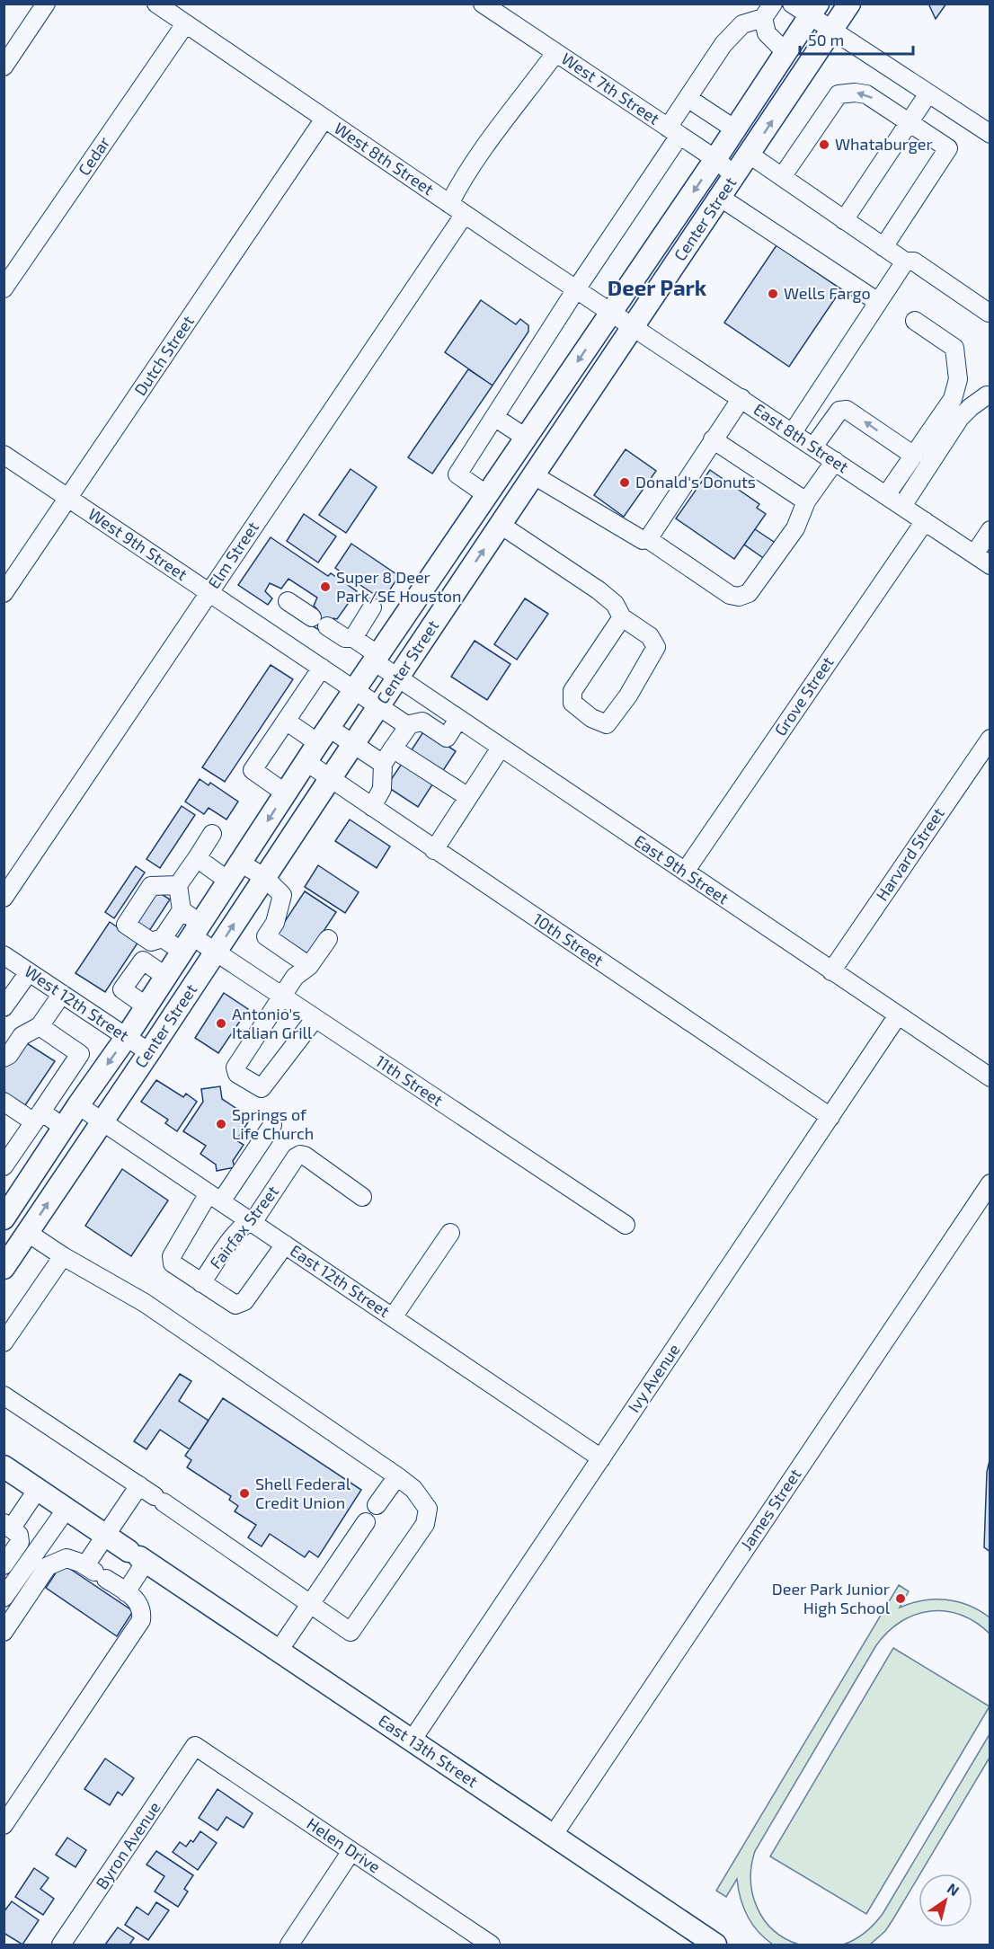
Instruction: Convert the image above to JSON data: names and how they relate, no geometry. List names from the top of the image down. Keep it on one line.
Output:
{"streets":{"main road":["Center Street","East 13th Street"],"street":["West 7th Street","Cedar","West 8th Street","Dutch Street","East 8th Street","West 9th Street","Elm Street","Grove Street","Harvard Street","East 9th Street","10th Street","West 12th Street","11th Street","Fairfax Street","East 12th Street","Ivy Avenue","James Street","Byron Avenue","Helen Drive"]},"crossings":[["West 7th Street","Center Street"],["Cedar","West 8th Street"],["West 8th Street","Center Street"],["West 8th Street","Dutch Street"],["West 8th Street","East 8th Street"],["West 8th Street","Elm Street"],["Center Street","East 8th Street"],["Center Street","West 9th Street"],["Center Street","East 9th Street"],["Center Street","10th Street"],["Center Street","West 12th Street"],["Center Street","11th Street"],["Center Street","East 12th Street"],["Dutch Street","West 9th Street"],["East 8th Street","Grove Street"],["West 9th Street","Elm Street"],["Grove Street","East 9th Street"],["Harvard Street","East 9th Street"],["East 9th Street","Ivy Avenue"],["10th Street","Ivy Avenue"],["Fairfax Street","East 12th Street"],["East 12th Street","Ivy Avenue"],["Ivy Avenue","East 13th Street"],["James Street","East 13th Street"],["Byron Avenue","Helen Drive"]],"districts":["Deer Park"],"places":["Whataburger","Wells Fargo","Donald's Donuts","Super 8 Deer Park/SE Houston","Antonio's Italian Grill","Springs of Life Church","Shell Federal Credit Union","Deer Park Junior High School"],"scale_bar":"50 m","north":"top right"}
